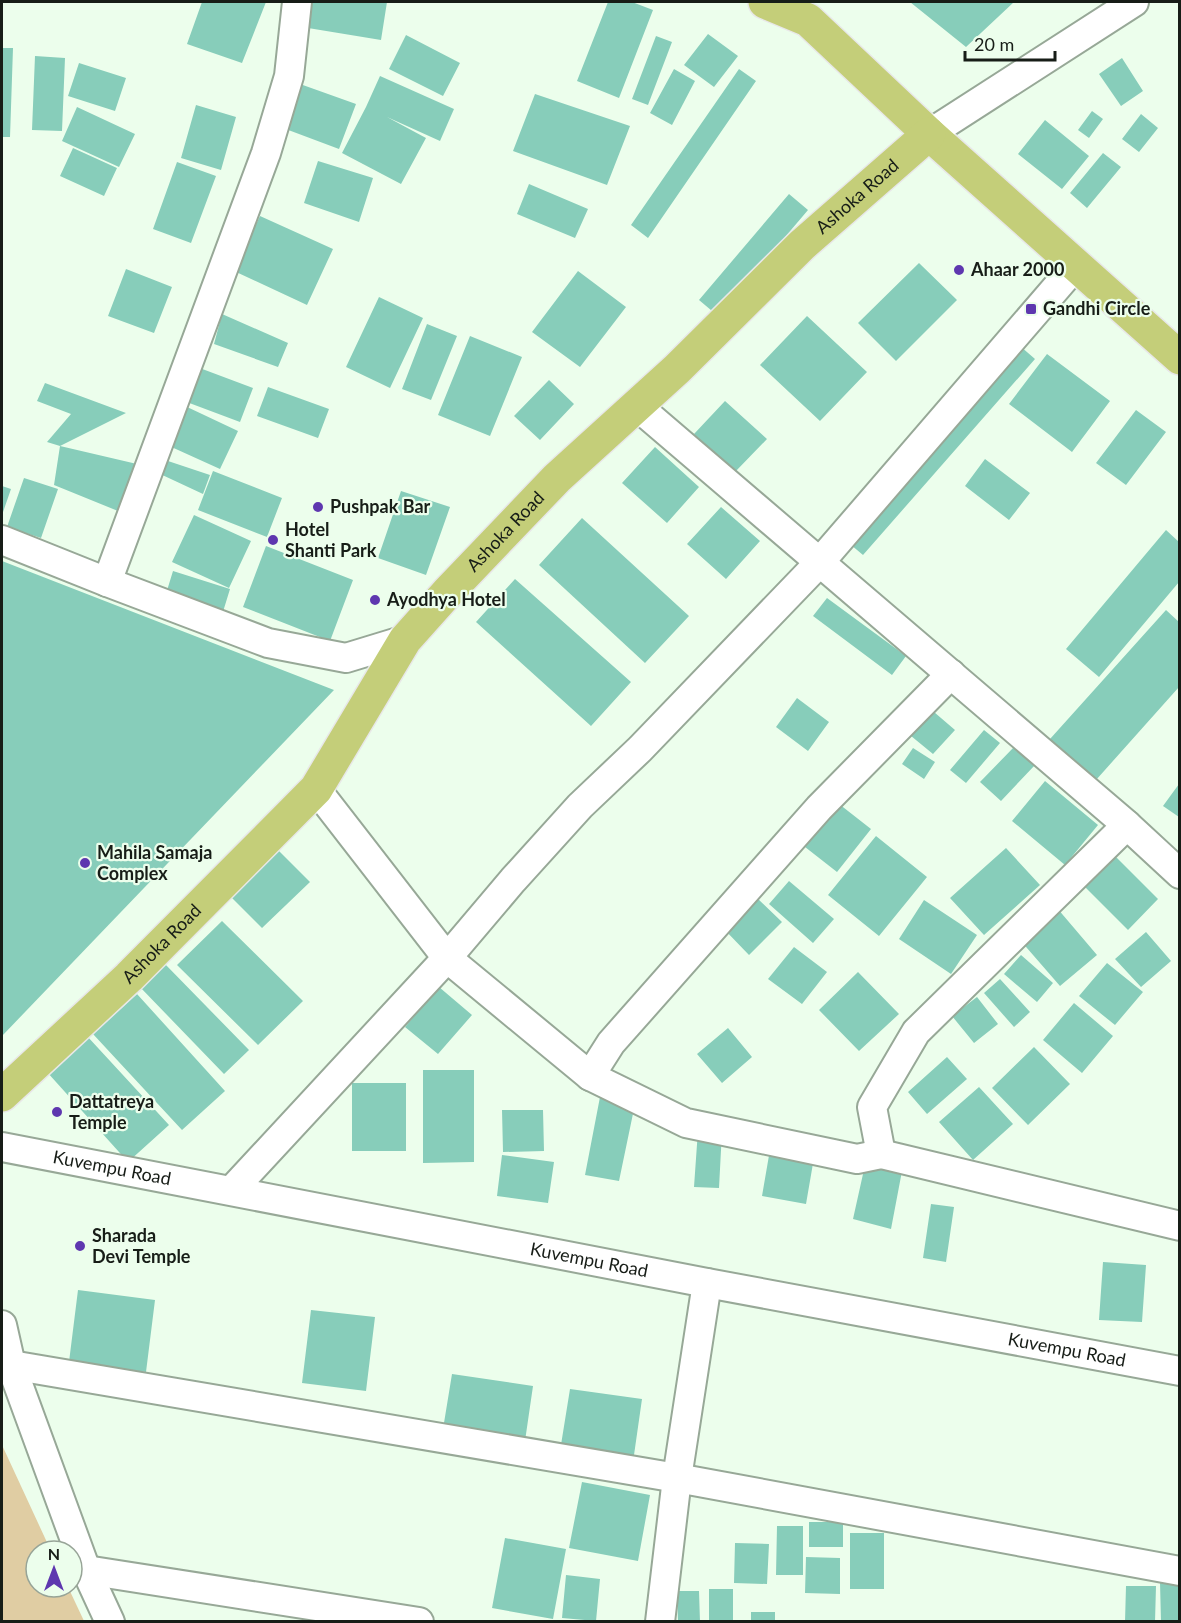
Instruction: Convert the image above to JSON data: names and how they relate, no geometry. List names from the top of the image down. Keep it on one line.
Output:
{"streets":{"main road":["Ashoka Road"],"street":["Kuvempu Road"]},"places":{"other":["Ahaar 2000","Pushpak Bar","Hotel Shanti Park","Ayodhya Hotel","Mahila Samaja Complex","Dattatreya Temple","Sharada Devi Temple"],"transit":["Gandhi Circle"]},"scale_bar":"20 m","north":"top"}
